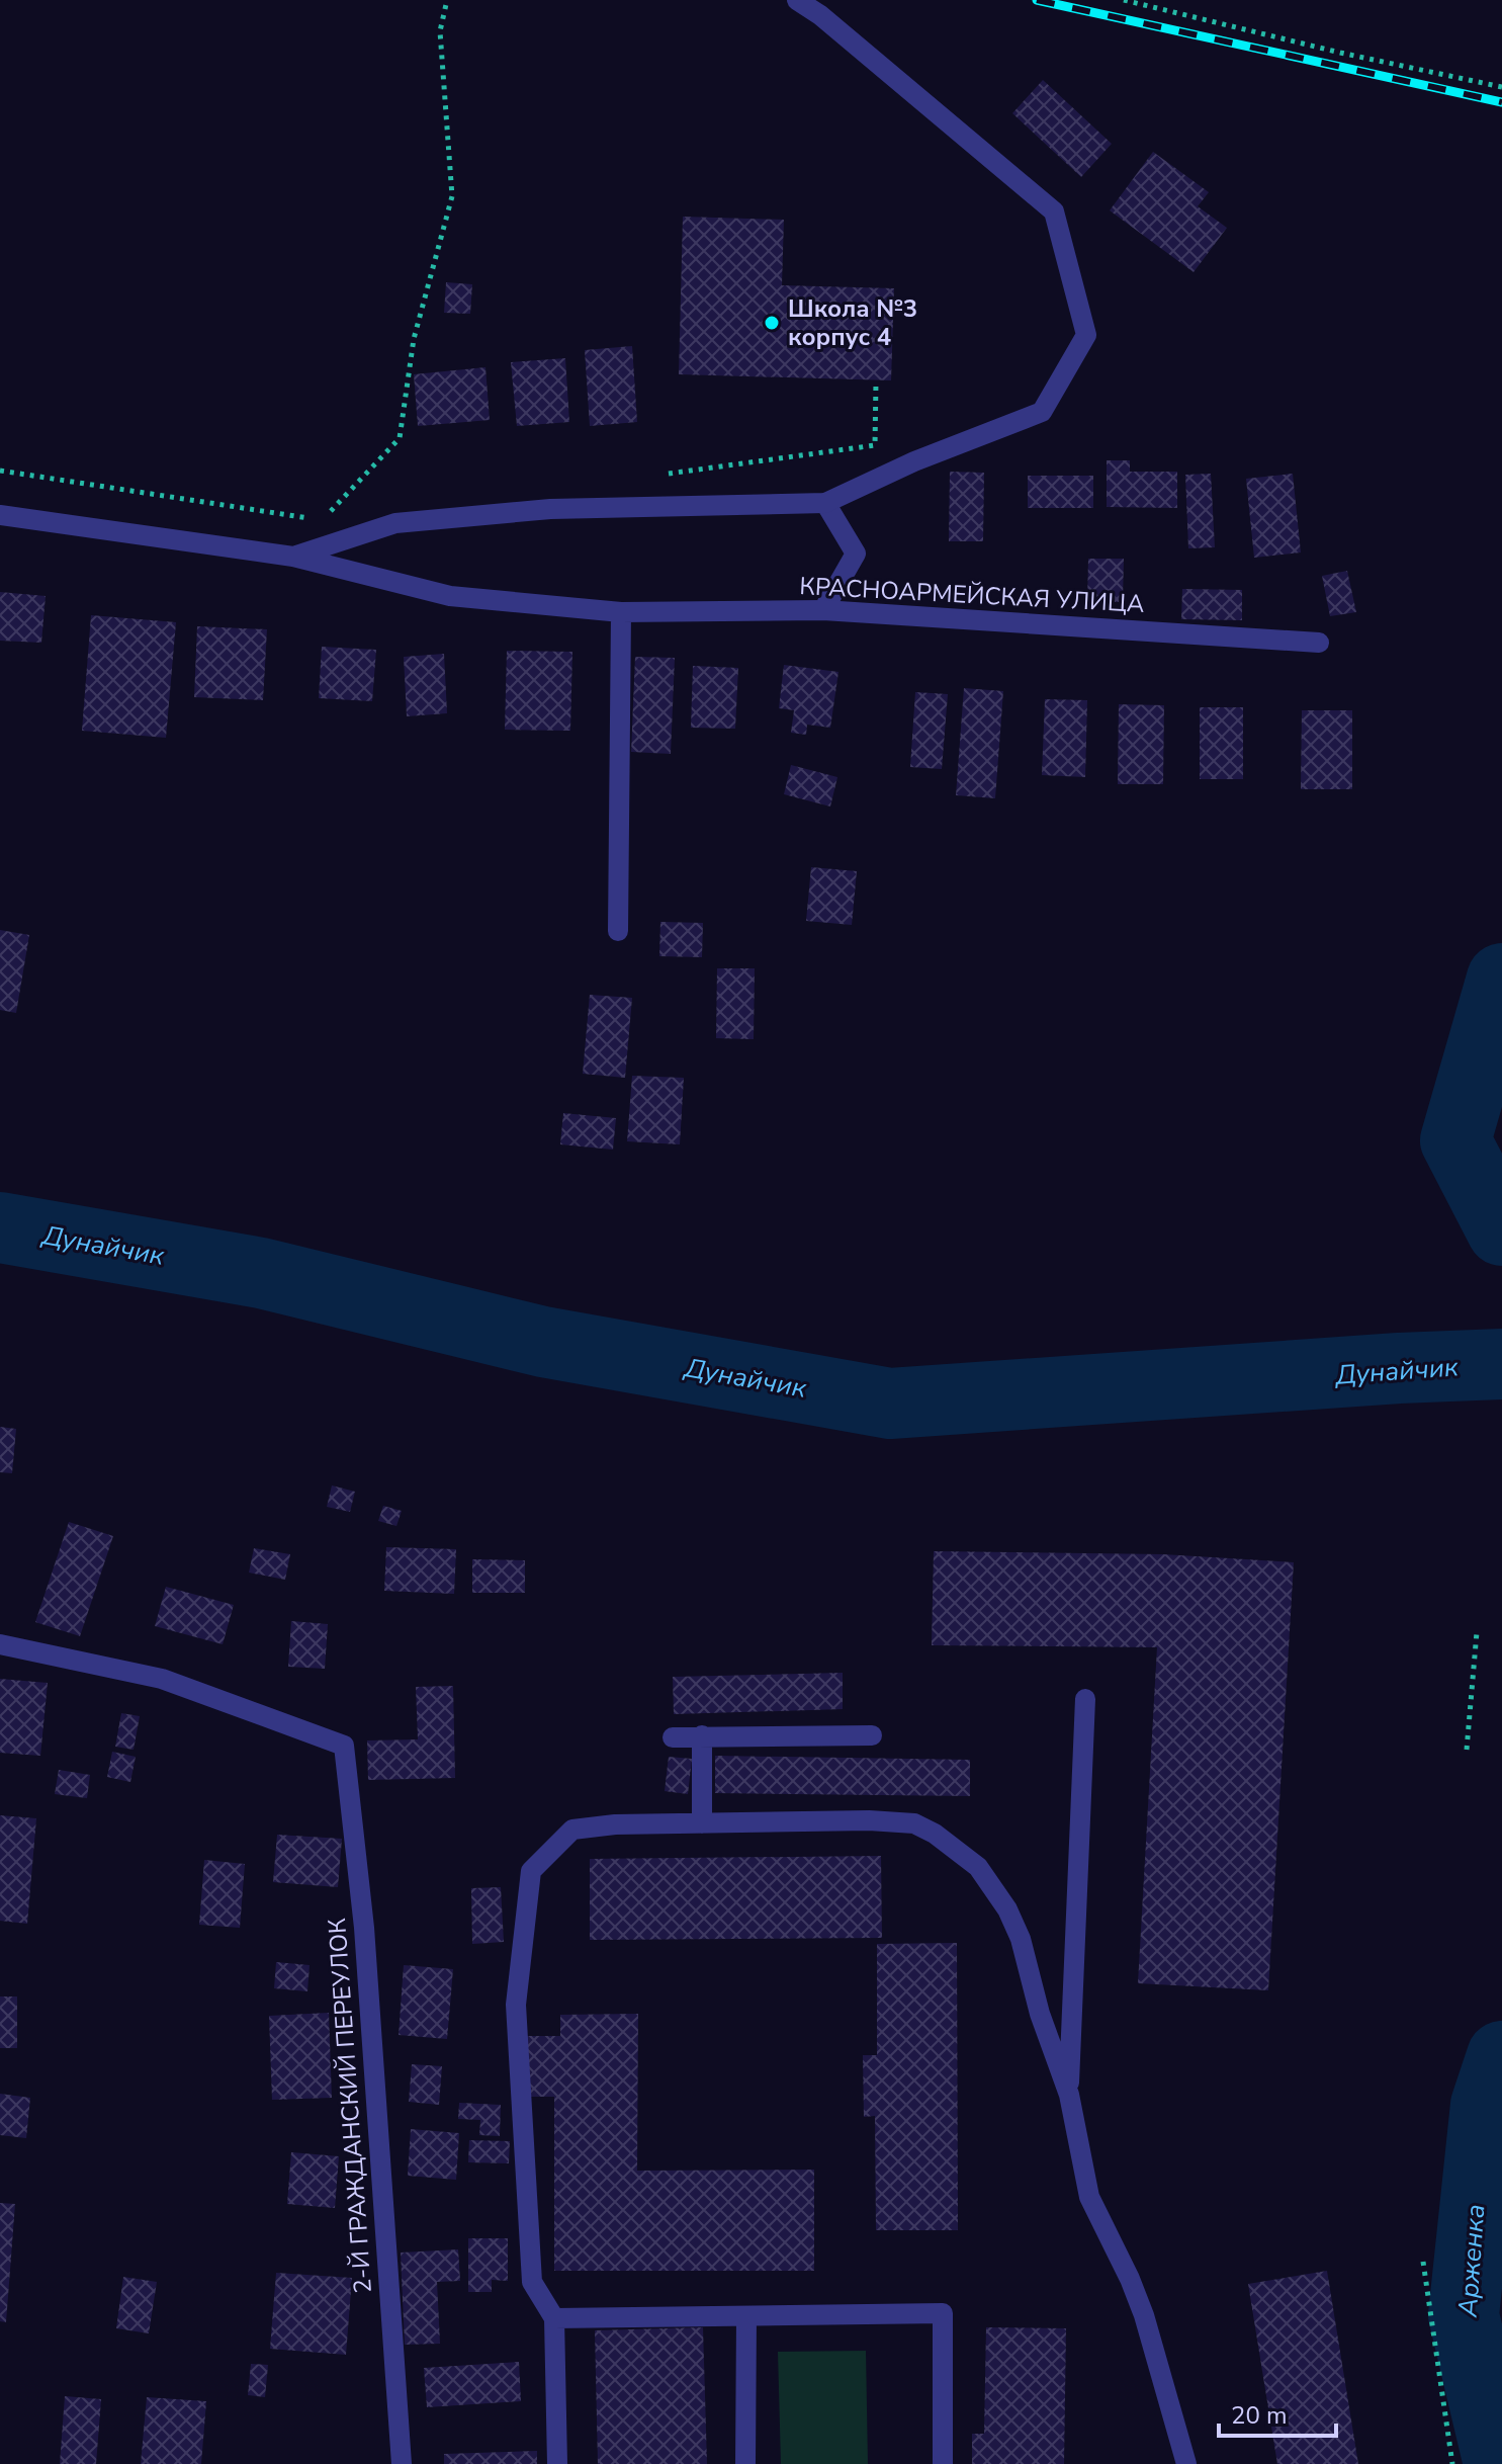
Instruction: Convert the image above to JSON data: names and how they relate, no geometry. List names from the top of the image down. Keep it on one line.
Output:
{"streets":{"street":["КРАСНОАРМЕЙСКАЯ УЛИЦА","2-Й ГРАЖДАНСКИЙ ПЕРЕУЛОК"]},"water":["Дунайчик","Арженка"],"places":["Школа №3 корпус 4"],"scale_bar":"20 m"}
